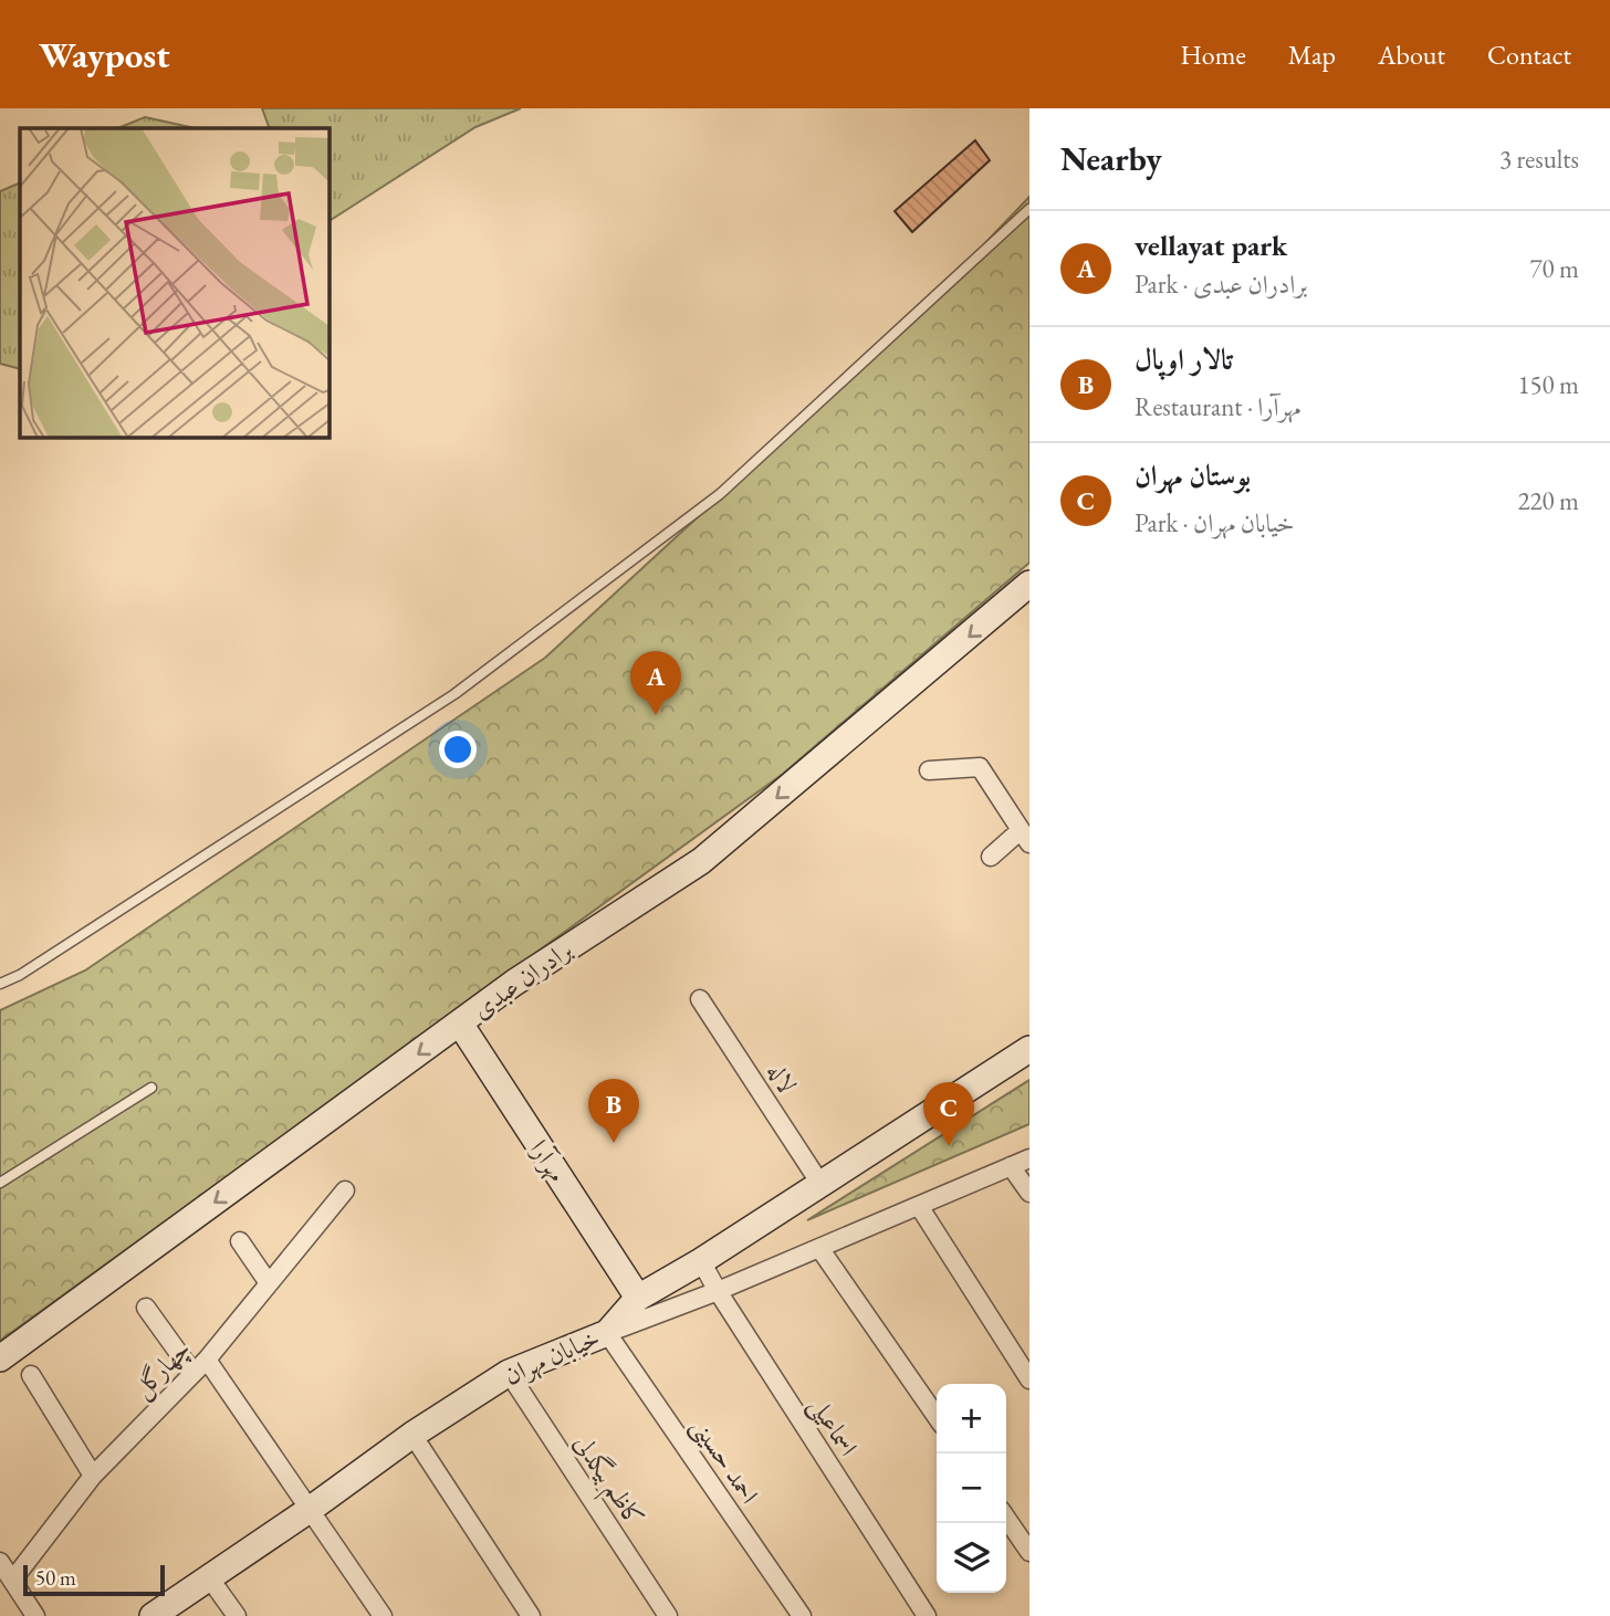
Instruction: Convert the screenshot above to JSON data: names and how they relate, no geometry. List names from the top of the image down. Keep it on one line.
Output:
{"streets":{"main road":["برادران عبدی","مهرآرا","خیابان مهران"],"street":["لاله","چهارگل","اسماعیلی","احمد حسینی","کاظم بیگدلی"]},"crossings":[["برادران عبدی","مهرآرا"],["لاله","خیابان مهران"],["مهرآرا","خیابان مهران"],["خیابان مهران","اسماعیلی"],["خیابان مهران","احمد حسینی"],["خیابان مهران","کاظم بیگدلی"]],"one_way":["برادران عبدی"],"scale_bar":"50 m","page":{"header":"Waypost","nav":["Home","Map","About","Contact"],"heading":["Nearby","3 results"],"list":[{"mark":"A","name":"vellayat park","note":"Park · برادران عبدی","value":"70 m"},{"mark":"B","name":"تالار اوپال","note":"Restaurant · مهرآرا","value":"150 m"},{"mark":"C","name":"بوستان مهران","note":"Park · خیابان مهران","value":"220 m"}],"pins":["A","B","C"],"map_buttons":["+","−"],"scale":"50 m"}}
